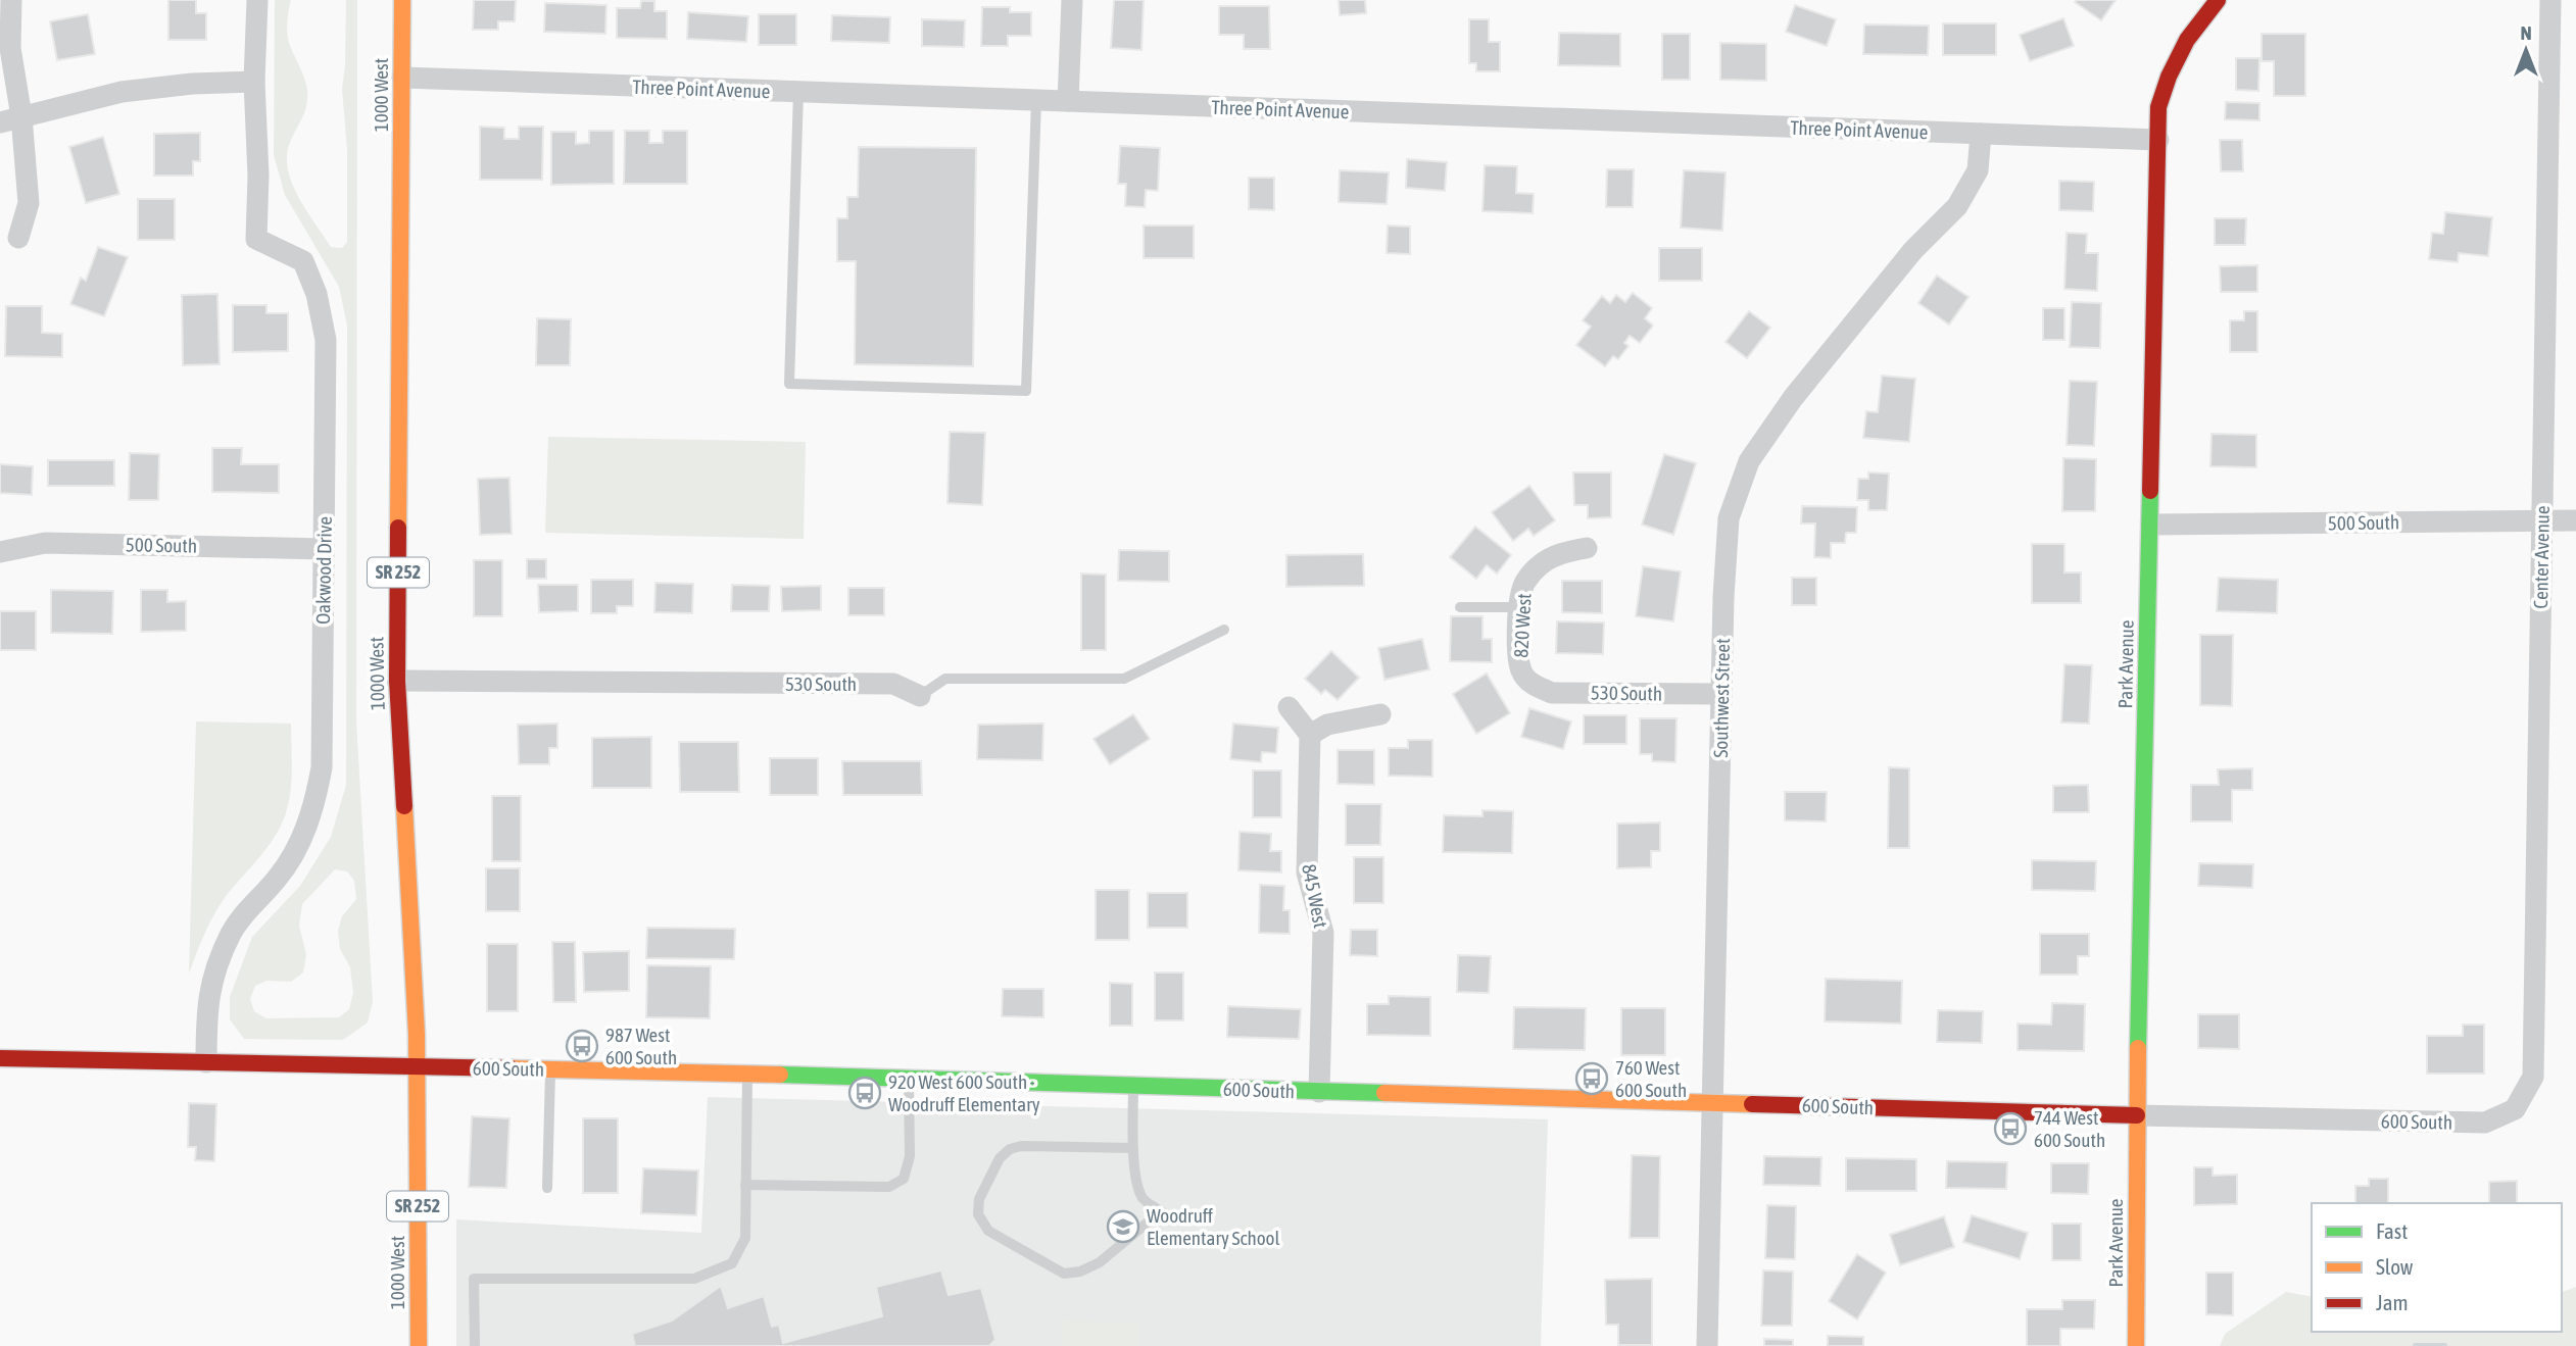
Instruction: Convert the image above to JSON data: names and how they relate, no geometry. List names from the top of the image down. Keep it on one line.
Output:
{"streets":{"street":["Three Point Avenue","1000 West","500 South","Center Avenue","Oakwood Drive","SR 252","820 West","Park Avenue","530 South","Southwest Street","845 West","600 South"]},"crossings":[["Three Point Avenue","1000 West"],["Three Point Avenue","Park Avenue"],["Three Point Avenue","Southwest Street"],["1000 West","530 South"],["1000 West","600 South"],["500 South","Center Avenue"],["500 South","Oakwood Drive"],["500 South","Park Avenue"],["Center Avenue","600 South"],["Oakwood Drive","600 South"],["820 West","530 South"],["Park Avenue","600 South"],["530 South","Southwest Street"],["Southwest Street","600 South"],["845 West","600 South"]],"places":{"bus stop":["987 West 600 South","760 West 600 South","920 West 600 South - Woodruff Elementary","744 West 600 South"],"school or university":["Woodruff Elementary School"]},"legend":["Fast","Slow","Jam"],"north":"top"}
